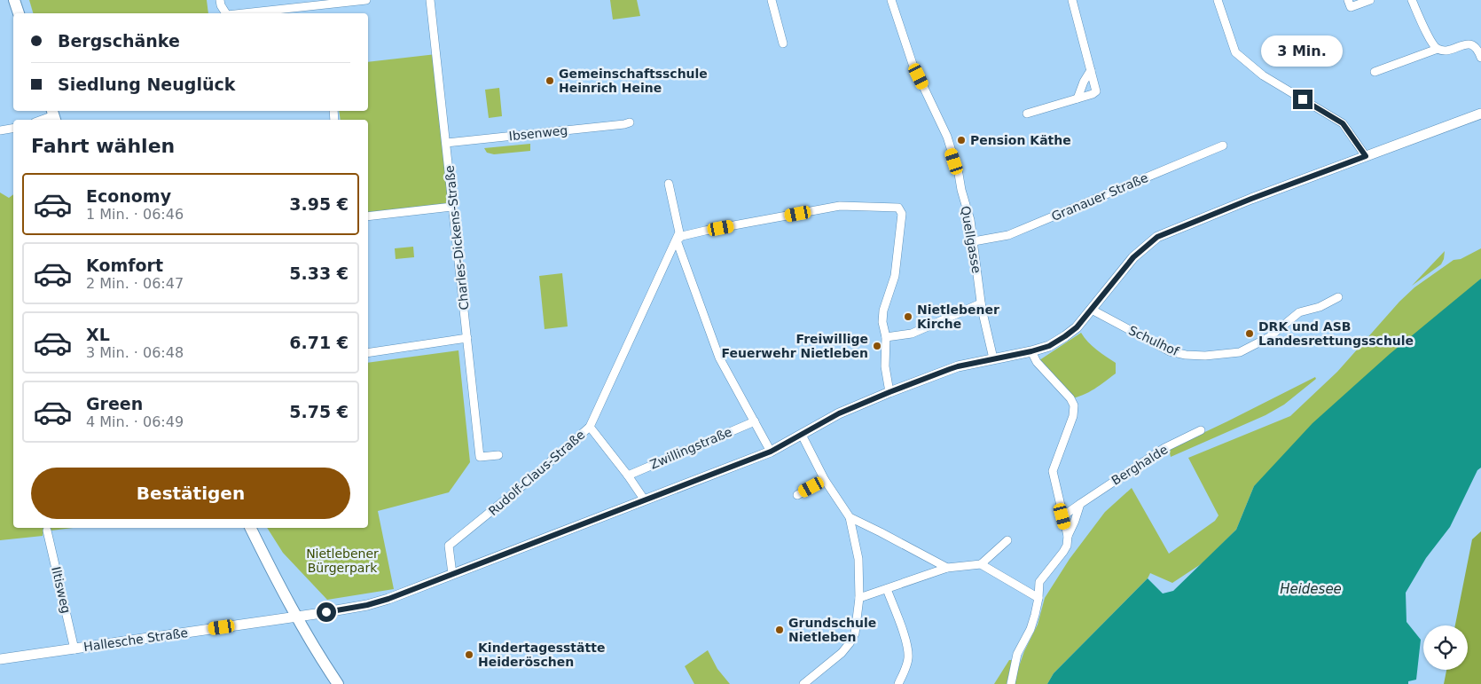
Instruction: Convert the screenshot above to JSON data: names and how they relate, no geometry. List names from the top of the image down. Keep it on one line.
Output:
{"streets":{"street":["Ibsenweg","Granauer Straße","Charles-Dickens-Straße","Quellgasse","Schulhof","Zwillingstraße","Berghalde","Rudolf-Claus-Straße","Iltisweg","Hallesche Straße"]},"crossings":[["Ibsenweg","Charles-Dickens-Straße"],["Granauer Straße","Quellgasse"],["Quellgasse","Hallesche Straße"],["Schulhof","Hallesche Straße"],["Rudolf-Claus-Straße","Hallesche Straße"],["Iltisweg","Hallesche Straße"]],"water":["Heidesee"],"parks":["Nietlebener Bürgerpark"],"places":["Gemeinschaftsschule Heinrich Heine","Pension Käthe","Nietlebener Kirche","DRK und ASB Landesrettungsschule","Freiwillige Feuerwehr Nietleben","Grundschule Nietleben","Kindertagesstätte Heideröschen"],"page":{"banner":["Bergschänke","Siedlung Neuglück"],"bubble":"3 Min.","heading":"Fahrt wählen","list":[{"name":"Economy","note":"1 Min. · 06:46","value":"3.95 €"},{"name":"Komfort","note":"2 Min. · 06:47","value":"5.33 €"},{"name":"XL","note":"3 Min. · 06:48","value":"6.71 €"},{"name":"Green","note":"4 Min. · 06:49","value":"5.75 €"}],"buttons":"Bestätigen"}}
